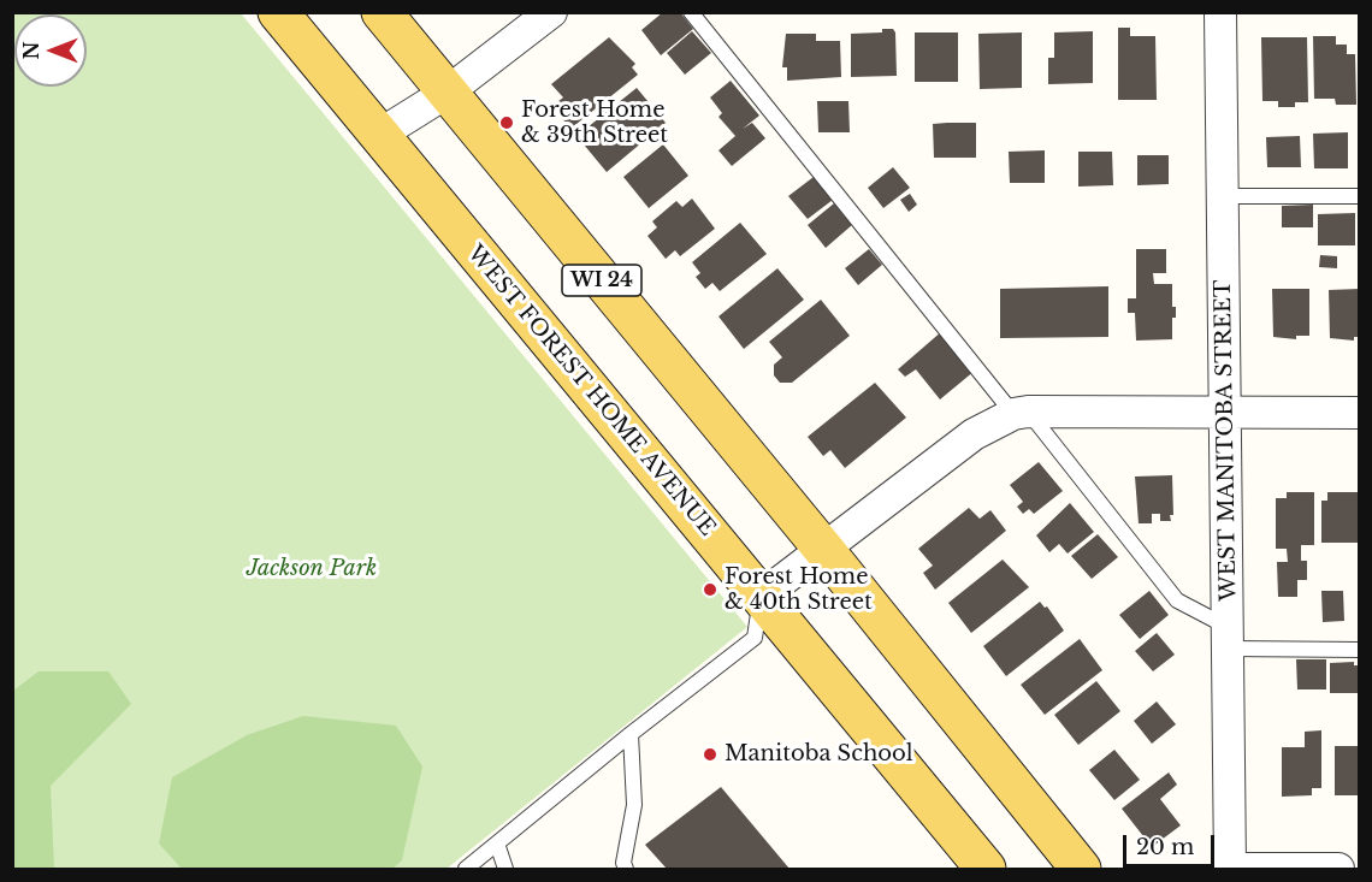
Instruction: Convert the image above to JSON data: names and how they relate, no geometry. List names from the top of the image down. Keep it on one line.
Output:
{"streets":{"main road":["WI 24","WEST FOREST HOME AVENUE"],"street":["WEST MANITOBA STREET"]},"parks":["Jackson Park"],"places":["Forest Home & 39th Street","Forest Home & 40th Street","Manitoba School"],"scale_bar":"20 m","north":"left"}
